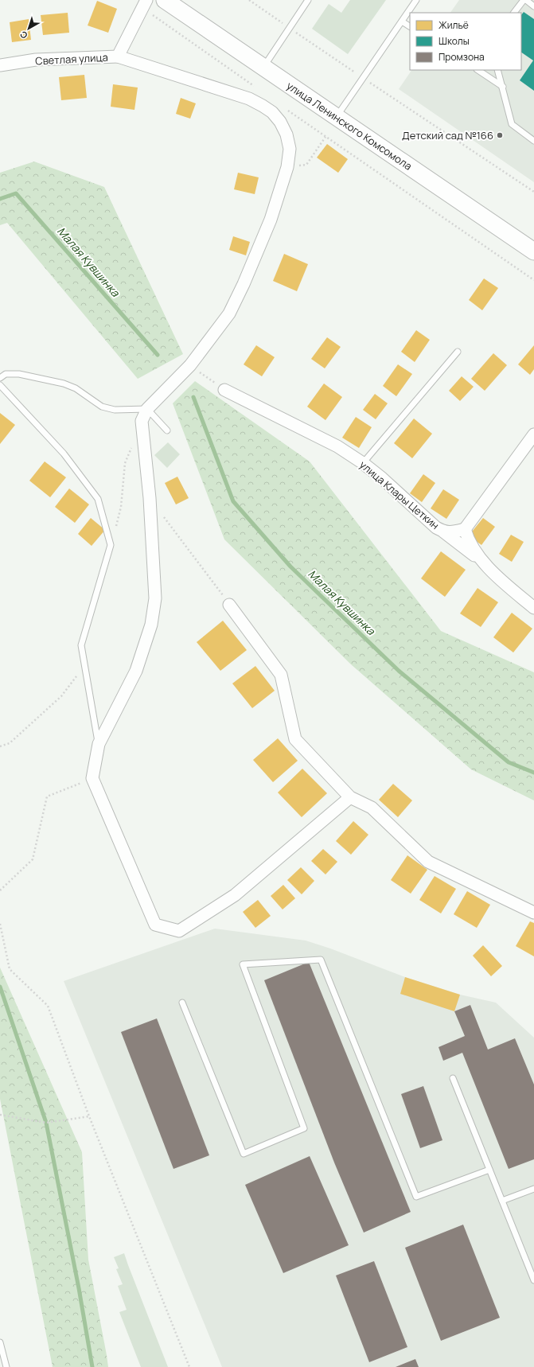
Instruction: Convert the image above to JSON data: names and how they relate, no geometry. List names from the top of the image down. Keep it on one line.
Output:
{"streets":{"main road":["улица Ленинского Комсомола"],"street":["Светлая улица","улица Клары Цеткин"]},"water":["Малая Кувшинка"],"places":["Детский сад №166"],"legend":["Жильё","Школы","Промзона"],"north":"bottom left"}
